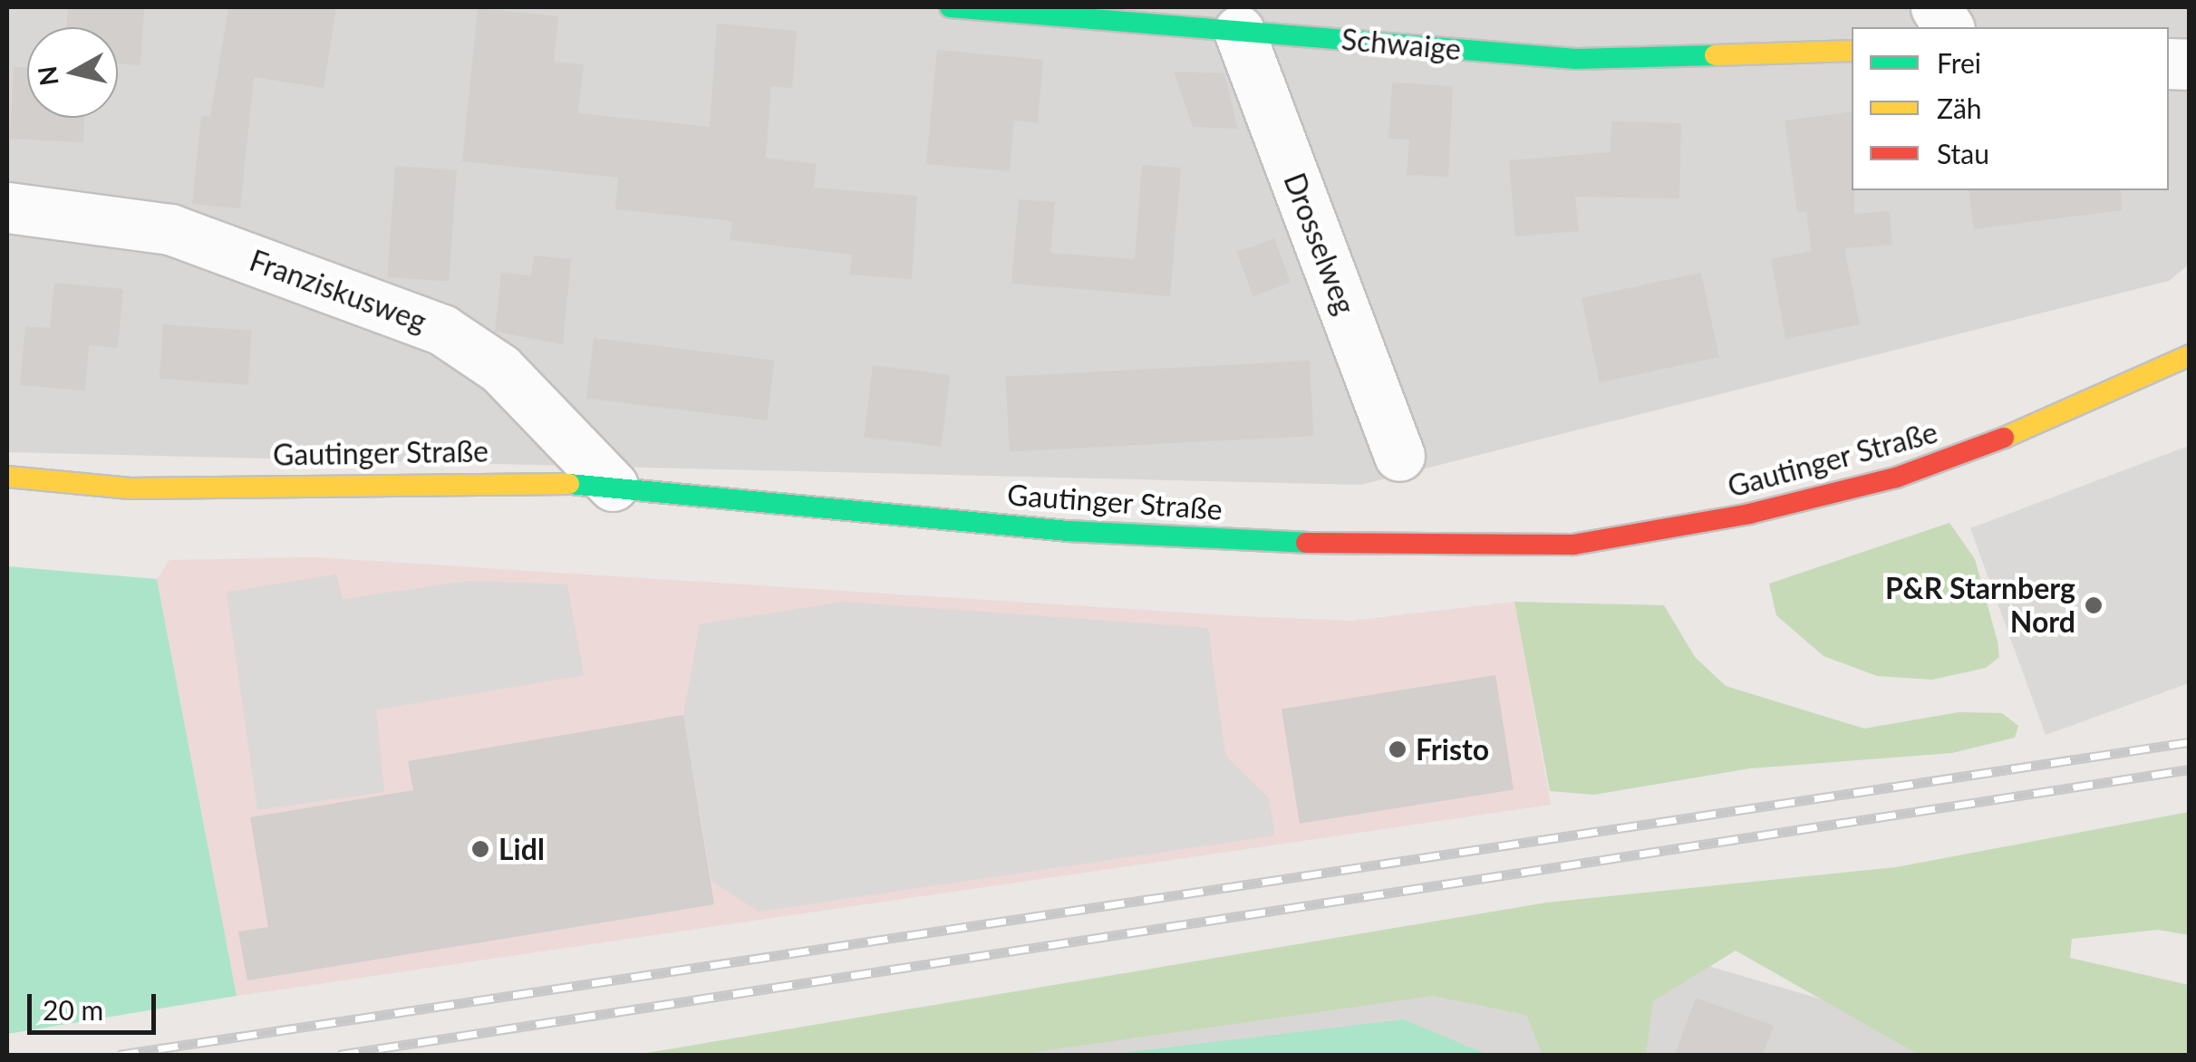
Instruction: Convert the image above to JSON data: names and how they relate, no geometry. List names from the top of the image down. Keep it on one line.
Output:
{"streets":{"main road":["Schwaige","Gautinger Straße"],"street":["Drosselweg","Franziskusweg"]},"crossings":[["Schwaige","Drosselweg"],["Franziskusweg","Gautinger Straße"]],"places":["P&R Starnberg Nord","Fristo","Lidl"],"legend":["Frei","Zäh","Stau"],"scale_bar":"20 m","north":"left"}
